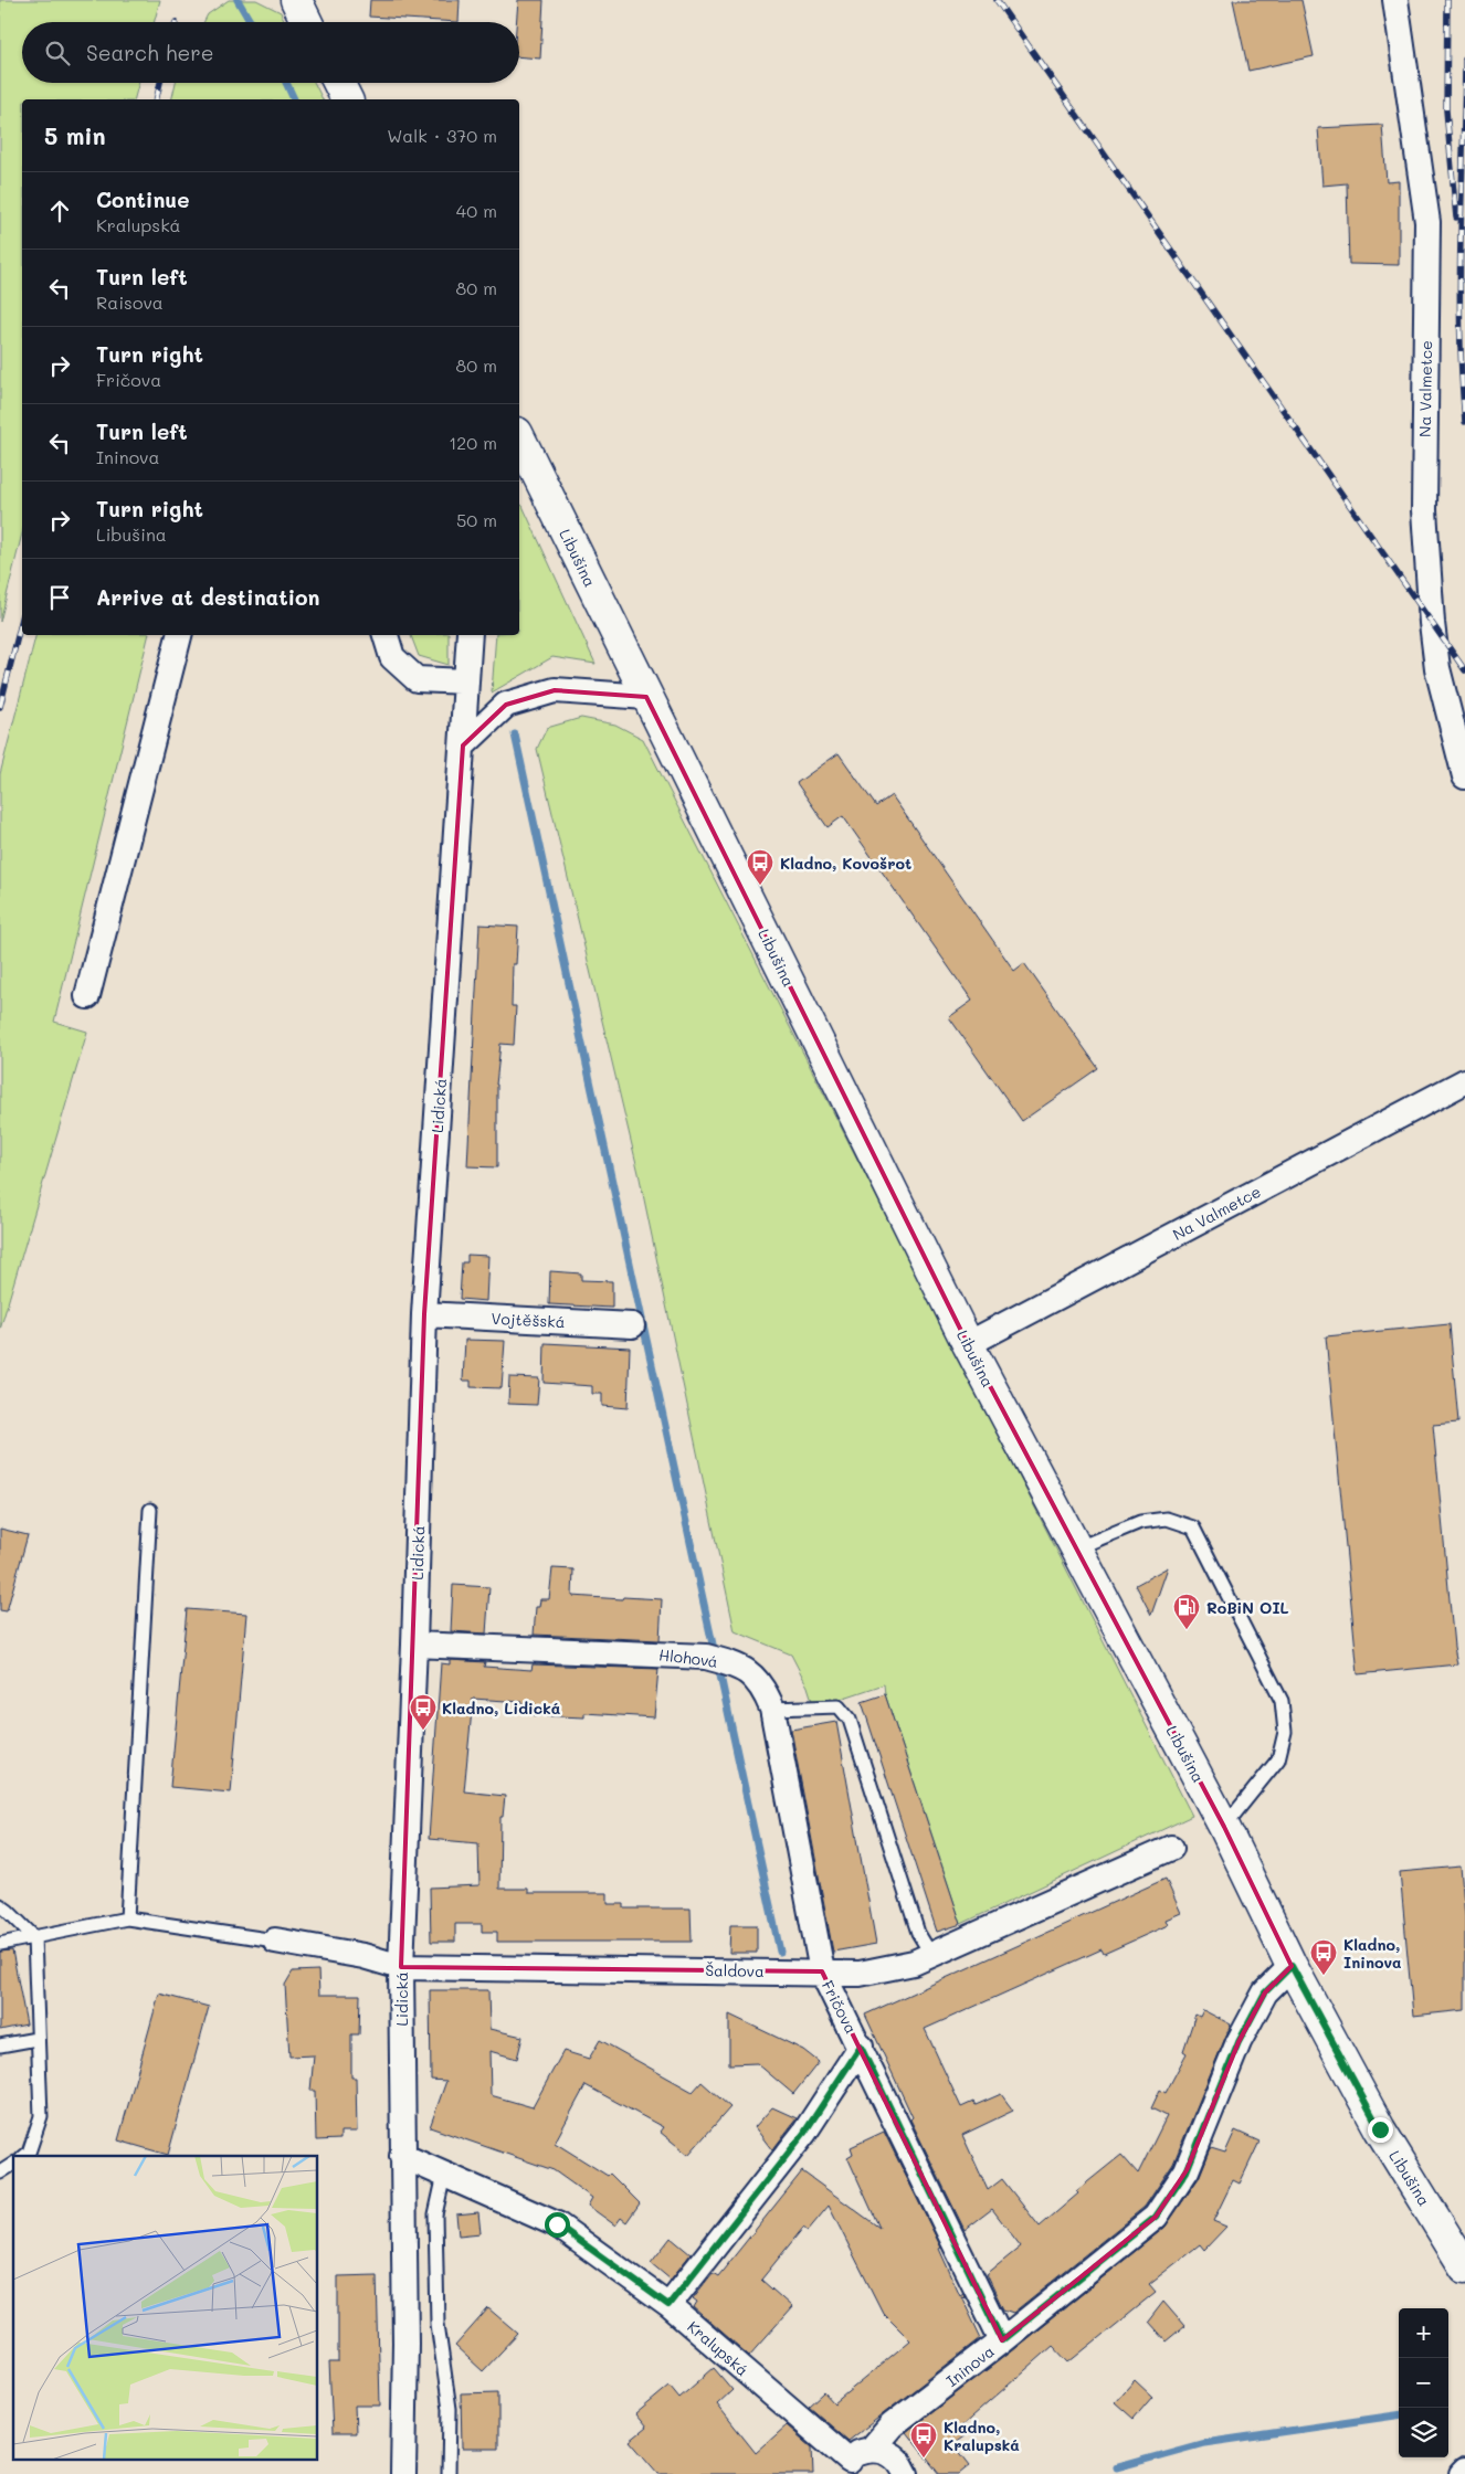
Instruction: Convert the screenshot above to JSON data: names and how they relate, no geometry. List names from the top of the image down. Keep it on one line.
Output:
{"streets":{"main road":["Libušina"],"street":["Na Valmetce","Lidická","Vojtěšská","Hlohová","Šaldova","Fričova","Kralupská","Ininova"]},"crossings":[["Na Valmetce","Libušina"],["Libušina","Ininova"],["Lidická","Vojtěšská"],["Lidická","Hlohová"],["Lidická","Šaldova"],["Lidická","Kralupská"],["Hlohová","Šaldova"],["Hlohová","Fričova"],["Šaldova","Fričova"],["Fričova","Ininova"],["Kralupská","Ininova"]],"places":{"bus stop":["Kladno, Kovošrot","Kladno, Lidická","Kladno, Ininova","Kladno, Kralupská"],"fuel station":["RoBiN OIL"]},"page":{"search":"Search here","heading":["5 min","Walk · 370 m"],"list":[["Continue","Kralupská","40 m"],["Turn left","Raisova","80 m"],["Turn right","Fričova","80 m"],["Turn left","Ininova","120 m"],["Turn right","Libušina","50 m"],"Arrive at destination"],"map_buttons":["+","−"]}}
